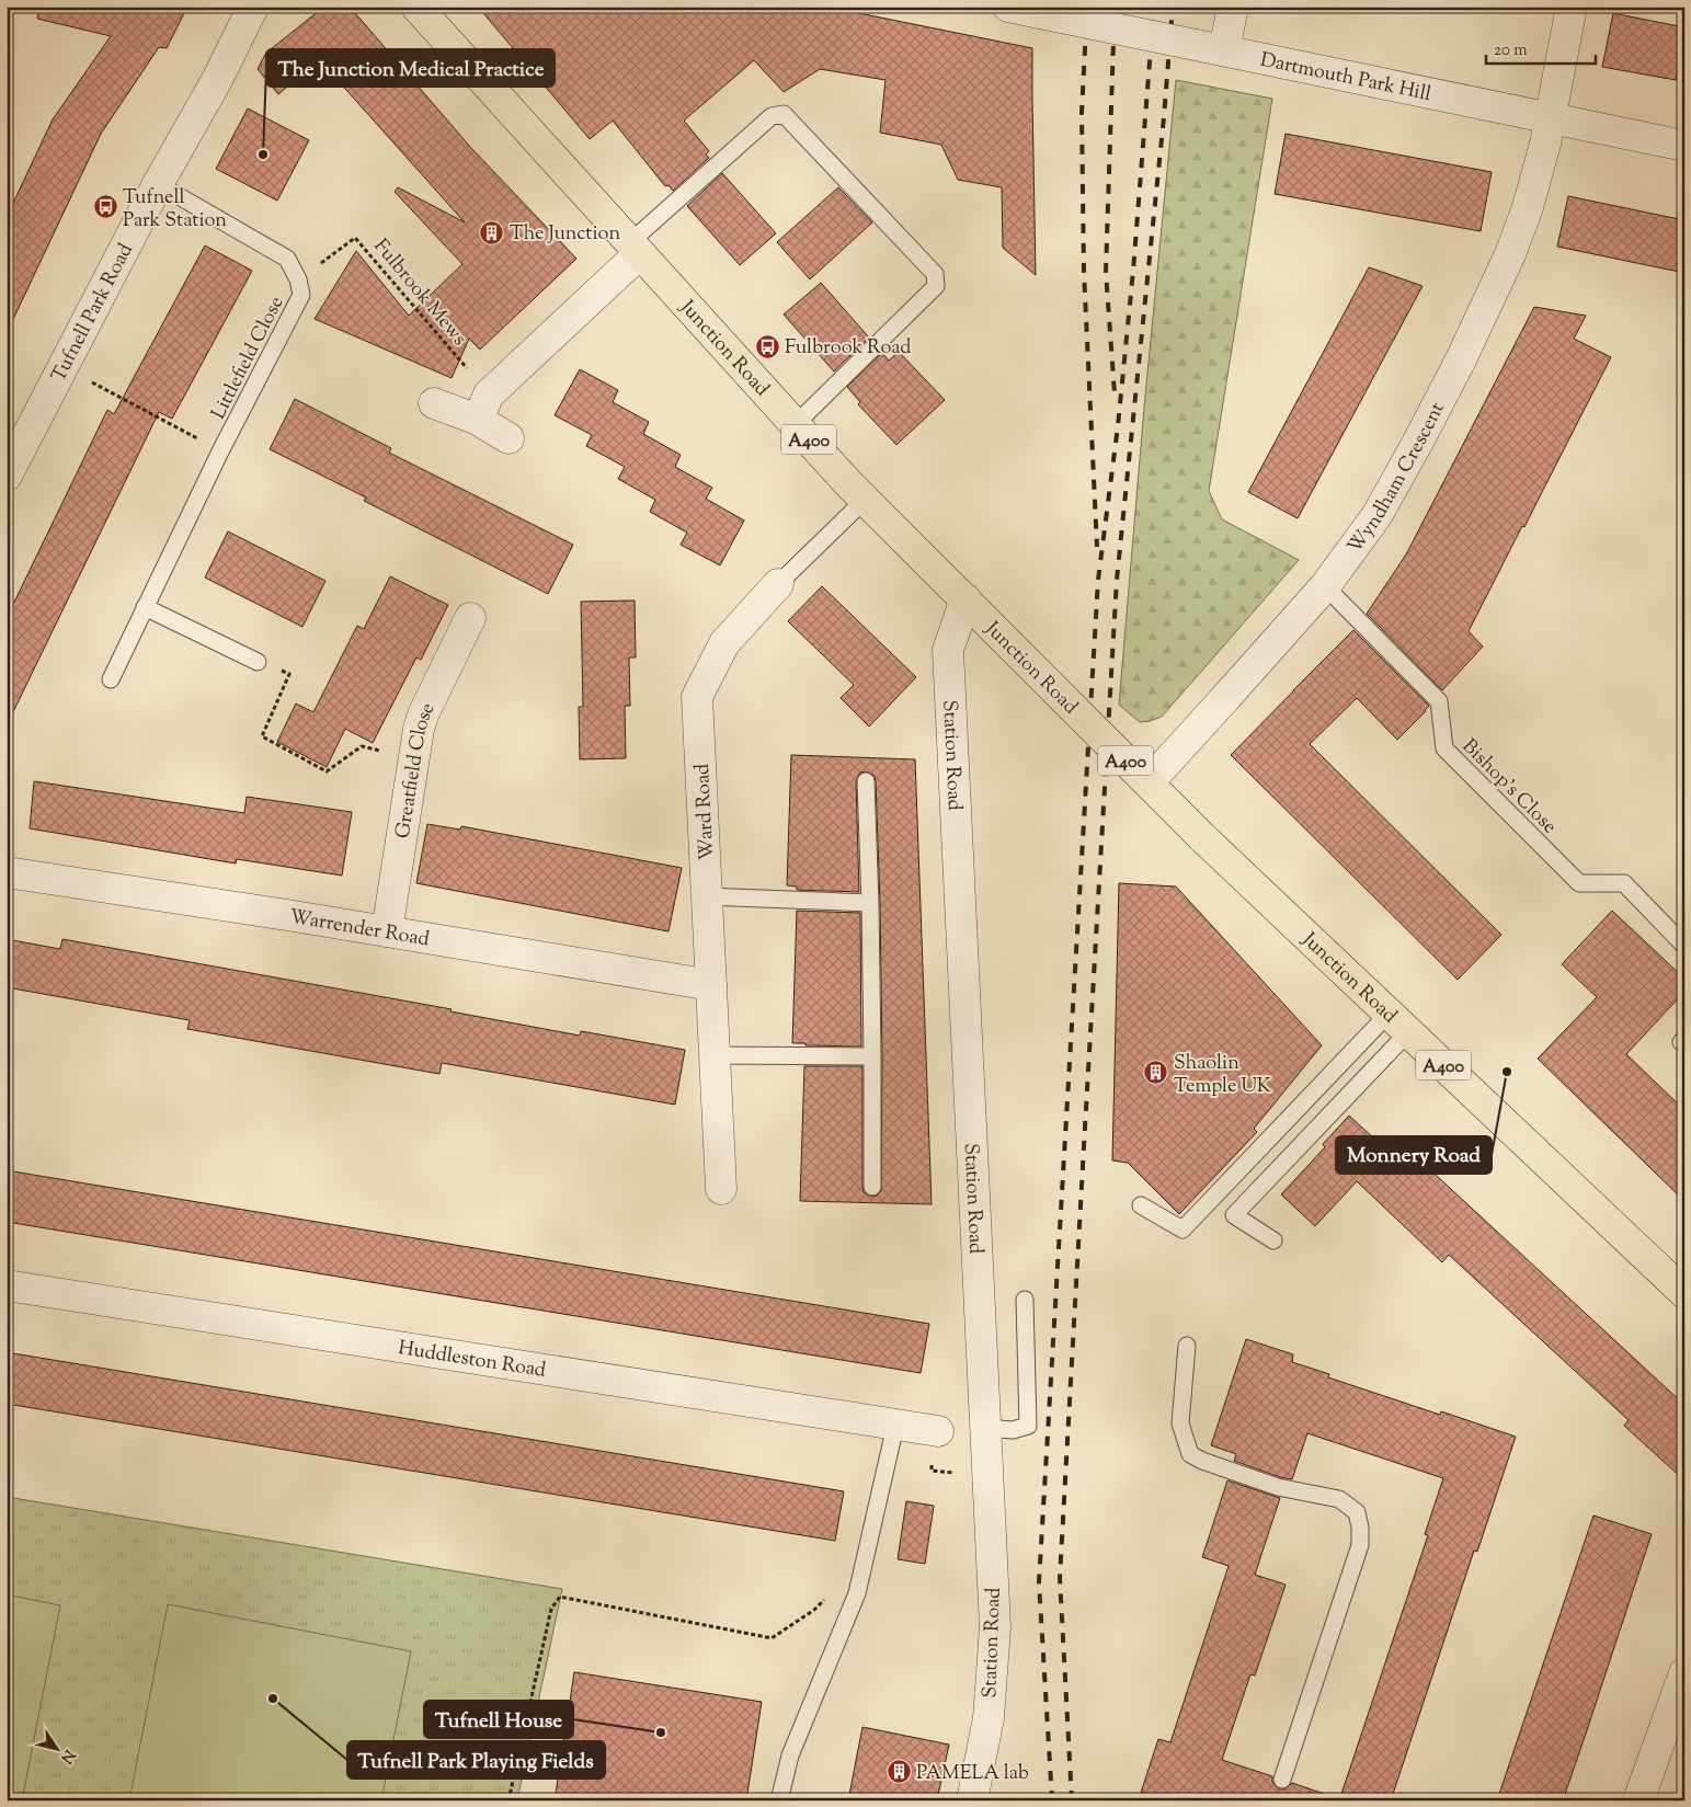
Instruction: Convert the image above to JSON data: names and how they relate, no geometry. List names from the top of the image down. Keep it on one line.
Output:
{"streets":{"main road":["Junction Road","A400"],"street":["Dartmouth Park Hill","Tufnell Park Road","Wyndham Crescent","Station Road","Greatfield Close","Ward Road","Warrender Road","Huddleston Road"],"lane":["Littlefield Close","Bishop's Close"],"path":["Fulbrook Mews"]},"crossings":[["Dartmouth Park Hill","Wyndham Crescent"],["Fulbrook Mews","Littlefield Close"],["Tufnell Park Road","Littlefield Close"],["Junction Road","Wyndham Crescent"],["Junction Road","Station Road"],["Junction Road","Ward Road"],["Wyndham Crescent","Bishop's Close"],["Greatfield Close","Warrender Road"],["Ward Road","Warrender Road"]],"places":{"other":["The Junction Medical Practice","Monnery Road","Tufnell Park Playing Fields","Tufnell House"],"bus stop":["Tufnell Park Station","Fulbrook Road"],"building":["The Junction","Shaolin Temple UK","PAMELA lab"]},"scale_bar":"20 m","north":"bottom right"}
